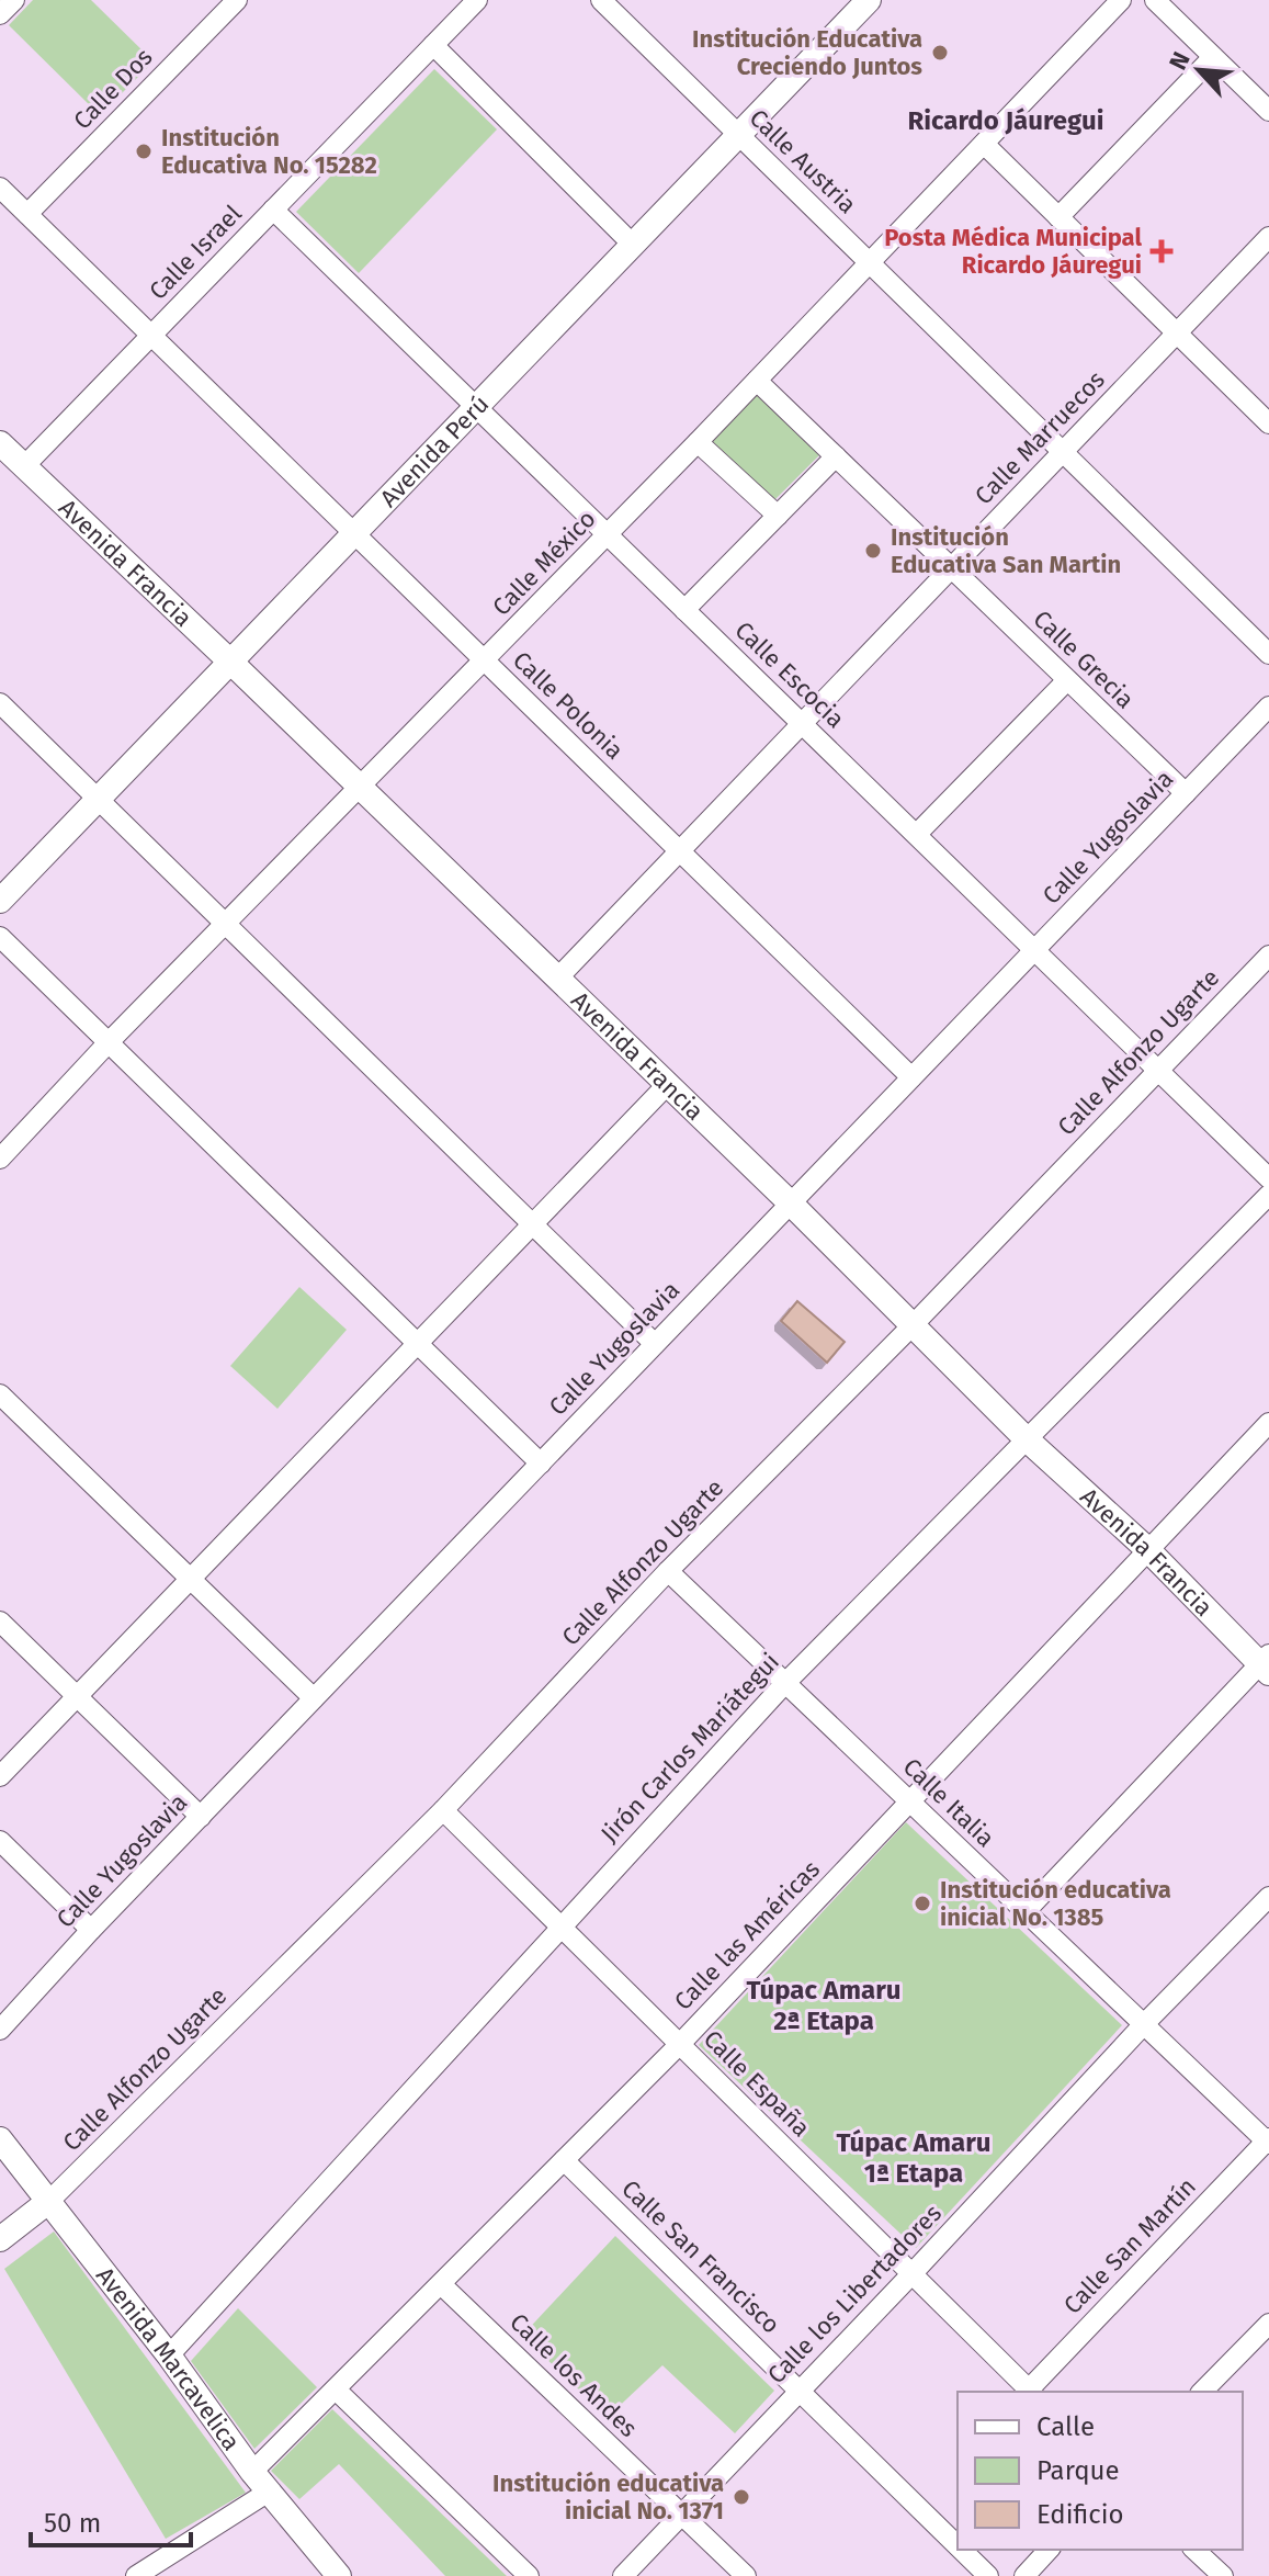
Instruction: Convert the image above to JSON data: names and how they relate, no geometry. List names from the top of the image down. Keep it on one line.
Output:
{"streets":{"street":["Calle Dos","Calle Austria","Calle Israel","Calle Marruecos","Avenida Perú","Avenida Francia","Calle México","Calle Grecia","Calle Escocia","Calle Polonia","Calle Yugoslavia","Calle Alfonzo Ugarte","Jirón Carlos Mariátegui","Calle Italia","Calle las Américas","Calle España","Calle San Martín","Calle San Francisco","Calle los Libertadores","Avenida Marcavelica","Calle los Andes"]},"crossings":[["Calle Dos","Calle Polonia"],["Calle Austria","Calle Marruecos"],["Calle Austria","Avenida Perú"],["Calle Austria","Calle México"],["Calle Israel","Avenida Francia"],["Calle Israel","Calle Escocia"],["Calle Israel","Calle Polonia"],["Calle Marruecos","Avenida Francia"],["Calle Marruecos","Calle Grecia"],["Calle Marruecos","Calle Escocia"],["Calle Marruecos","Calle Polonia"],["Avenida Perú","Avenida Francia"],["Avenida Perú","Calle Escocia"],["Avenida Perú","Calle Polonia"],["Avenida Francia","Calle México"],["Avenida Francia","Calle Yugoslavia"],["Avenida Francia","Calle Alfonzo Ugarte"],["Avenida Francia","Jirón Carlos Mariátegui"],["Avenida Francia","Calle las Américas"],["Calle México","Calle Grecia"],["Calle México","Calle Escocia"],["Calle México","Calle Polonia"],["Calle Grecia","Calle Yugoslavia"],["Calle Escocia","Calle Yugoslavia"],["Calle Escocia","Calle Alfonzo Ugarte"],["Calle Polonia","Calle Yugoslavia"],["Calle Alfonzo Ugarte","Calle Italia"],["Calle Alfonzo Ugarte","Calle España"],["Calle Alfonzo Ugarte","Avenida Marcavelica"],["Jirón Carlos Mariátegui","Calle Italia"],["Jirón Carlos Mariátegui","Calle España"],["Jirón Carlos Mariátegui","Avenida Marcavelica"],["Calle Italia","Calle las Américas"],["Calle Italia","Calle San Martín"],["Calle Italia","Calle los Libertadores"],["Calle las Américas","Calle España"],["Calle las Américas","Calle San Francisco"],["Calle las Américas","Avenida Marcavelica"],["Calle las Américas","Calle los Andes"],["Calle España","Calle San Martín"],["Calle España","Calle los Libertadores"],["Calle San Francisco","Calle los Libertadores"],["Calle los Libertadores","Calle los Andes"]],"districts":["Ricardo Jáuregui","Túpac Amaru 2ª Etapa","Túpac Amaru 1ª Etapa"],"places":{"other":["Institución Educativa Creciendo Juntos","Institución Educativa No. 15282","Institución Educativa San Martin","Institución educativa inicial No. 1385","Institución educativa inicial No. 1371"],"health":["Posta Médica Municipal Ricardo Jáuregui"]},"legend":["Calle","Parque","Edificio"],"scale_bar":"50 m","north":"top left"}
